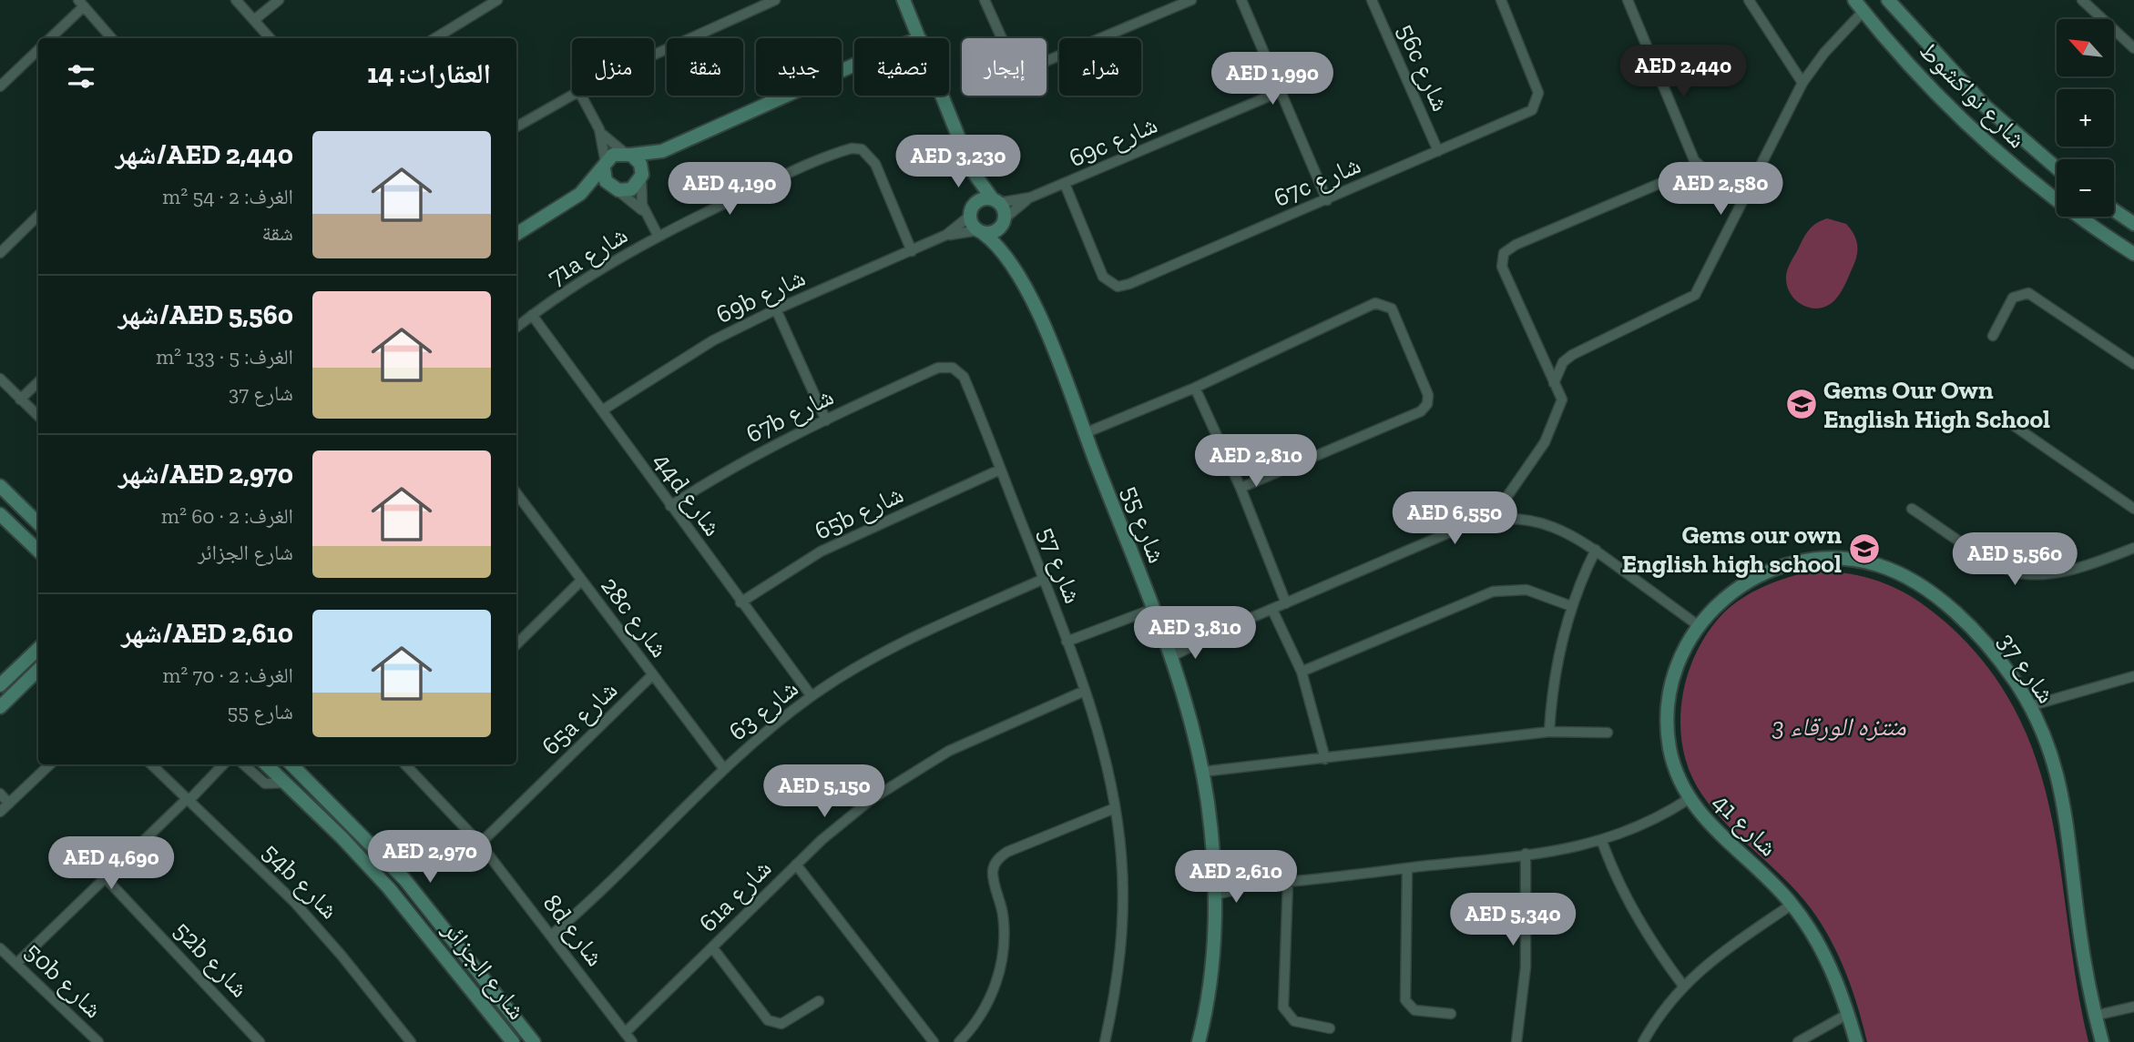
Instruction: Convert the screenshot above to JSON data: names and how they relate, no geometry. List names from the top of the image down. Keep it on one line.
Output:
{"streets":{"street":["56c شارع","شارع نواكشوط","69c شارع","67c شارع","71a شارع","69b شارع","67b شارع","44d شارع","65b شارع","شارع 55","شارع 57","28c شارع","شارع 37","شارع 63","65a شارع","شارع 41","54b شارع","61a شارع","8d شارع","52b شارع","شارع الجزائر","50b شارع"]},"crossings":[["56c شارع","67c شارع"],["69c شارع","67c شارع"],["69c شارع","69b شارع"],["69c شارع","شارع 55"],["71a شارع","69b شارع"],["71a شارع","44d شارع"],["69b شارع","44d شارع"],["69b شارع","شارع 55"],["67b شارع","44d شارع"],["67b شارع","شارع 57"],["44d شارع","65b شارع"],["44d شارع","شارع 63"],["65b شارع","شارع 57"],["شارع 57","شارع 63"],["شارع 57","61a شارع"],["28c شارع","شارع 63"],["28c شارع","65a شارع"],["شارع 37","شارع 41"],["شارع 63","8d شارع"],["65a شارع","8d شارع"],["61a شارع","8d شارع"]],"parks":["منتزه الورقاء 3"],"places":{"school or university":["Gems Our Own English High School","Gems our own English high school"]},"north":"top left","page":{"map_buttons":["+","−"],"chip":["شراء","إيجار","تصفية","جديد","شقة","منزل"],"heading":"العقارات: 14","price":["AED 2,440","AED 1,990","AED 3,230","AED 4,190","AED 2,580","AED 2,810","AED 6,550","AED 5,560","AED 3,810","AED 5,150","AED 2,970","AED 4,690","AED 2,610","AED 5,340"],"list":[{"name":"AED 2,440/شهر","note":"الغرف: 2 · 54 m² · شقة"},{"name":"AED 5,560/شهر","note":"الغرف: 5 · 133 m² · شارع 37"},{"name":"AED 2,970/شهر","note":"الغرف: 2 · 60 m² · شارع الجزائر"},{"name":"AED 2,610/شهر","note":"الغرف: 2 · 70 m² · شارع 55"}]}}
